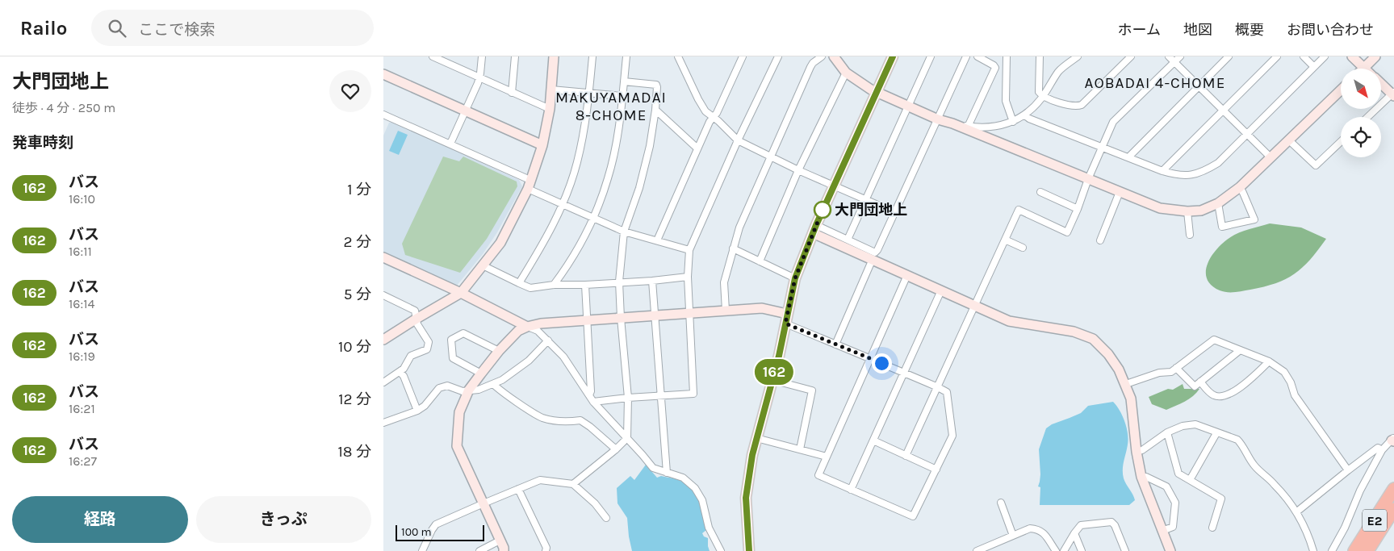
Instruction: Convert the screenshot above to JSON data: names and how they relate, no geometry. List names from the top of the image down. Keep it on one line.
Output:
{"streets":{"highway":["E2"]},"districts":["AOBADAI 4-CHOME","MAKUYAMADAI 8-CHOME"],"places":["大門団地上"],"lines":["bus line 162"],"scale_bar":"100 m","north":"bottom right","page":{"header":"Railo","search":"ここで検索","nav":["ホーム","地図","概要","お問い合わせ"],"heading":[["大門団地上","徒歩 · 4 分 · 250 m"],"発車時刻"],"on_map":"162","list":[{"mark":"162","name":"バス","note":"16:10","value":"1 分"},{"mark":"162","name":"バス","note":"16:11","value":"2 分"},{"mark":"162","name":"バス","note":"16:14","value":"5 分"},{"mark":"162","name":"バス","note":"16:19","value":"10 分"},{"mark":"162","name":"バス","note":"16:21","value":"12 分"},{"mark":"162","name":"バス","note":"16:27","value":"18 分"}],"buttons":["経路","きっぷ"],"scale":"100 m"}}
